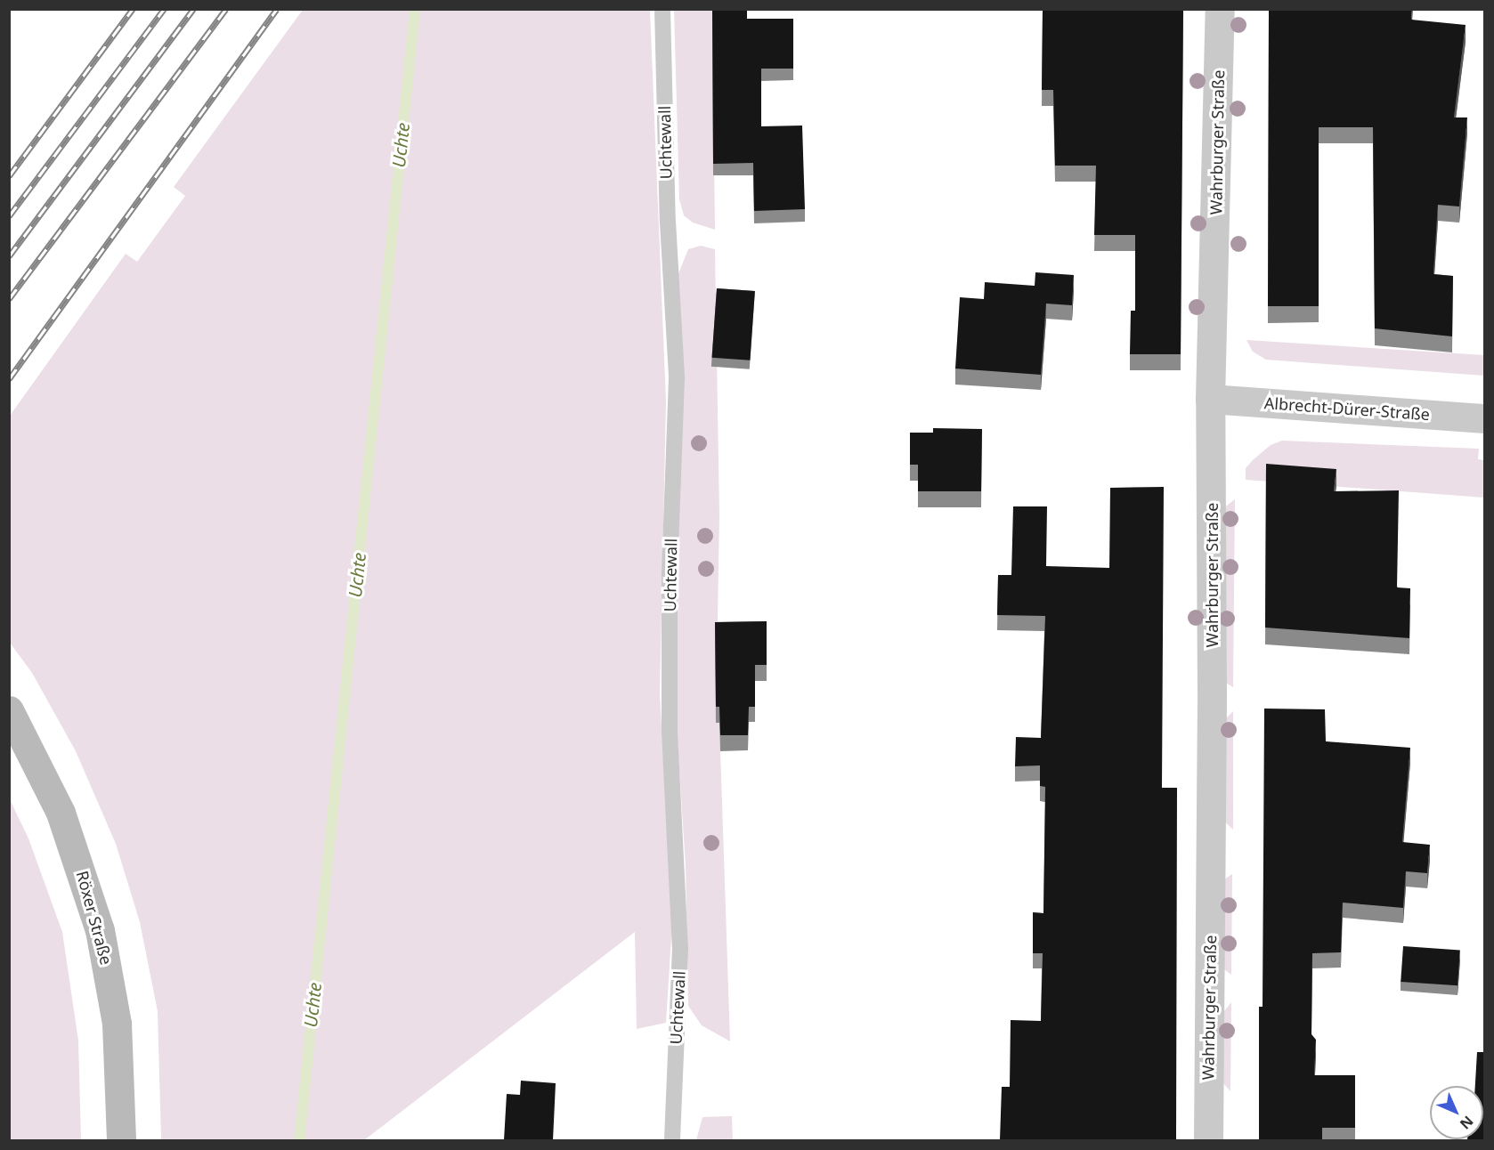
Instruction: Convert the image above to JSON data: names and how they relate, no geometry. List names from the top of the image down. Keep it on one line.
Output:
{"streets":{"street":["Wahrburger Straße","Albrecht-Dürer-Straße","Röxer Straße"],"lane":["Uchtewall"]},"crossings":[["Wahrburger Straße","Albrecht-Dürer-Straße"]],"water":["Uchte"],"north":"bottom right"}
